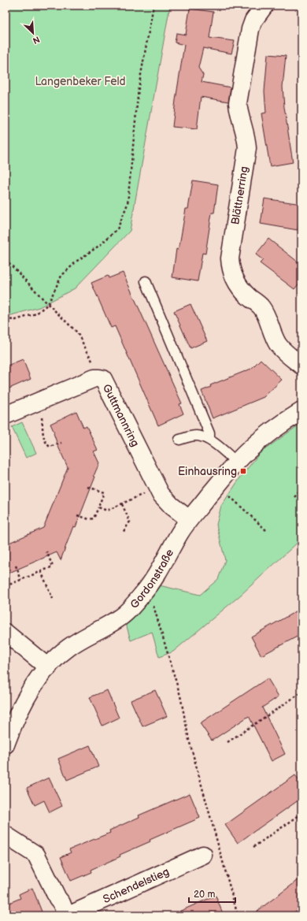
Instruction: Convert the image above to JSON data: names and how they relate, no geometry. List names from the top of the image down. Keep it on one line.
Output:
{"streets":{"street":["Blättnerring","Guttmannring","Gordonstraße","Schendelstieg"]},"crossings":[["Guttmannring","Gordonstraße"]],"parks":["Langenbeker Feld"],"places":{"transit":["Einhausring"]},"scale_bar":"20 m","north":"bottom right"}
